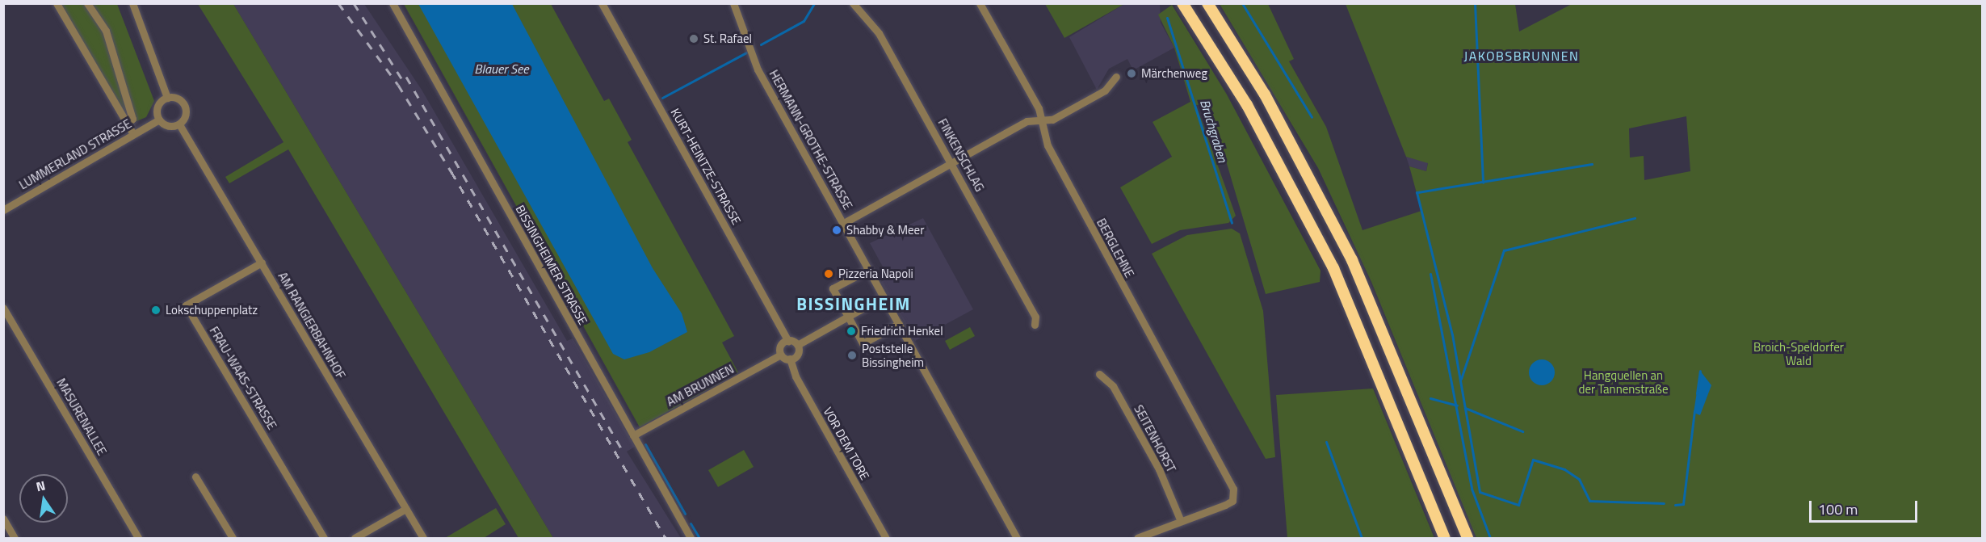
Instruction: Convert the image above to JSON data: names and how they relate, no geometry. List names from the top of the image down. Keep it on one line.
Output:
{"streets":{"street":["HERMANN-GROTHE-STRASSE","LUMMERLAND STRASSE","FINKENSCHLAG","KURT-HEINTZE-STRASSE","BERGLEHNE","BISSINGHEIMER STRASSE","AM RANGIERBAHNHOF","FRAU-WAAS-STRASSE","AM BRUNNEN","MASURENALLEE","SEITENHORST","VOR DEM TORE"]},"crossings":[["LUMMERLAND STRASSE","AM RANGIERBAHNHOF"],["KURT-HEINTZE-STRASSE","AM BRUNNEN"],["KURT-HEINTZE-STRASSE","VOR DEM TORE"],["BERGLEHNE","SEITENHORST"],["BISSINGHEIMER STRASSE","AM BRUNNEN"],["AM RANGIERBAHNHOF","FRAU-WAAS-STRASSE"],["AM BRUNNEN","VOR DEM TORE"]],"districts":["JAKOBSBRUNNEN","BISSINGHEIM"],"water":["Blauer See","Bruchgraben"],"parks":["Broich-Speldorfer Wald","Hangquellen an der Tannenstraße"],"places":["St. Rafael","Märchenweg","Shabby & Meer","Pizzeria Napoli","Lokschuppenplatz","Friedrich Henkel","Poststelle Bissingheim"],"scale_bar":"100 m","north":"top"}
